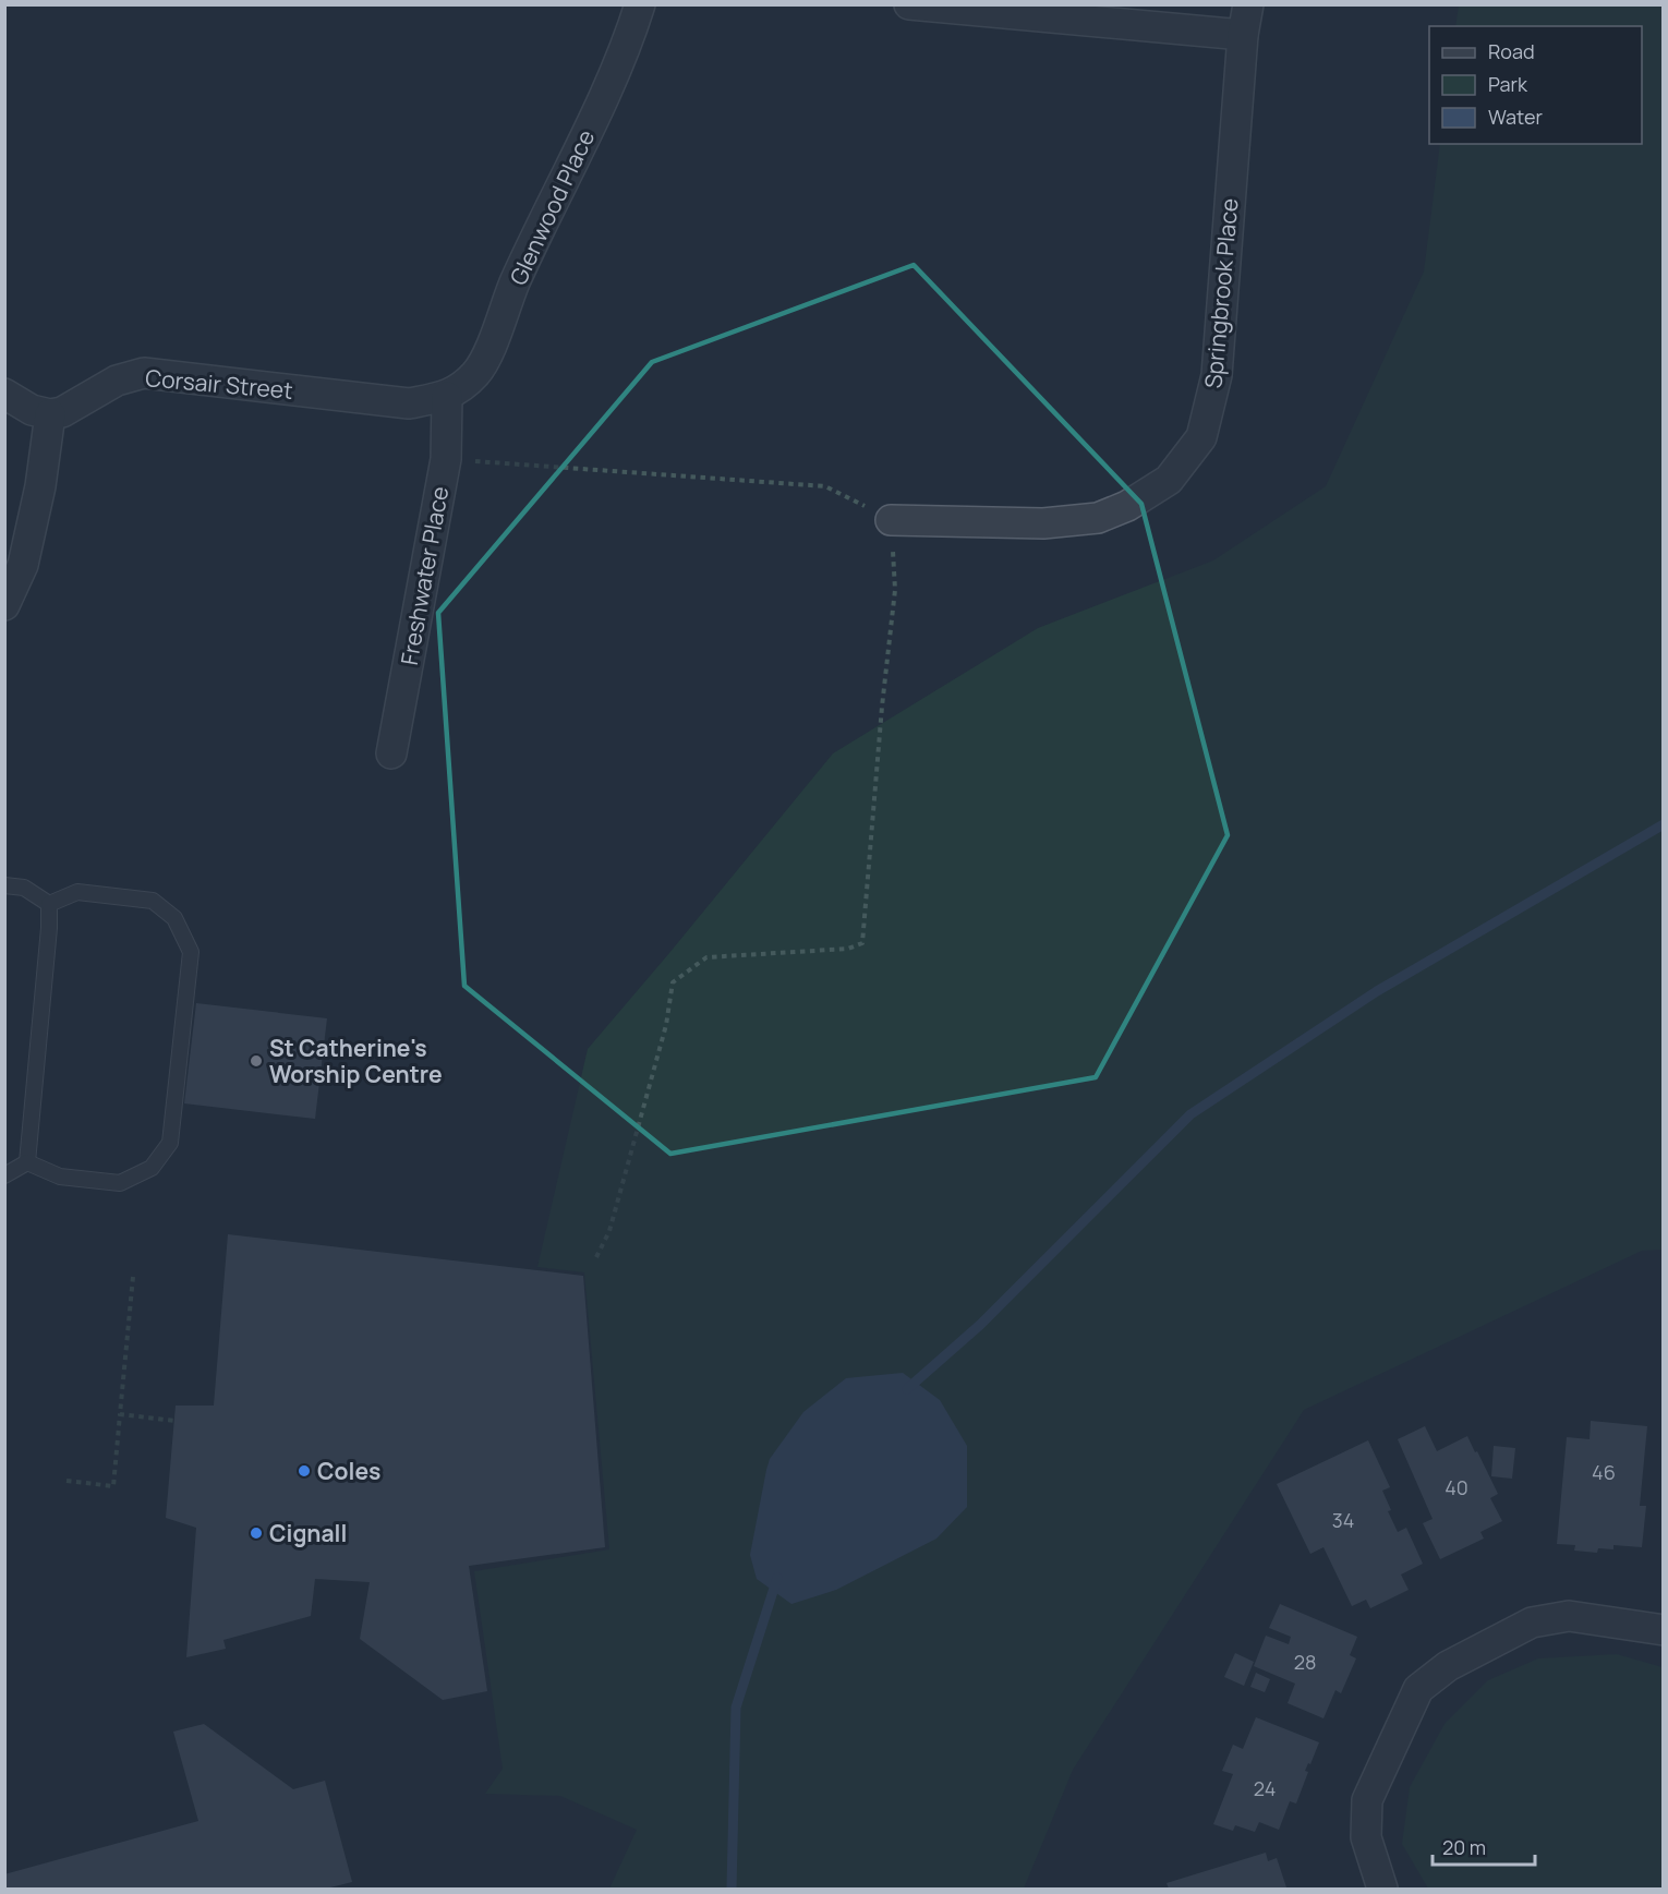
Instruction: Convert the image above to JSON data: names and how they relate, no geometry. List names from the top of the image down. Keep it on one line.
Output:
{"streets":{"street":["Glenwood Place","Springbrook Place","Corsair Street","Freshwater Place"]},"crossings":[["Glenwood Place","Corsair Street"],["Glenwood Place","Freshwater Place"],["Corsair Street","Freshwater Place"]],"places":["St Catherine's Worship Centre","Coles","Cignall"],"house_numbers":["46","40","34","28","24"],"legend":["Road","Park","Water"],"scale_bar":"20 m"}
